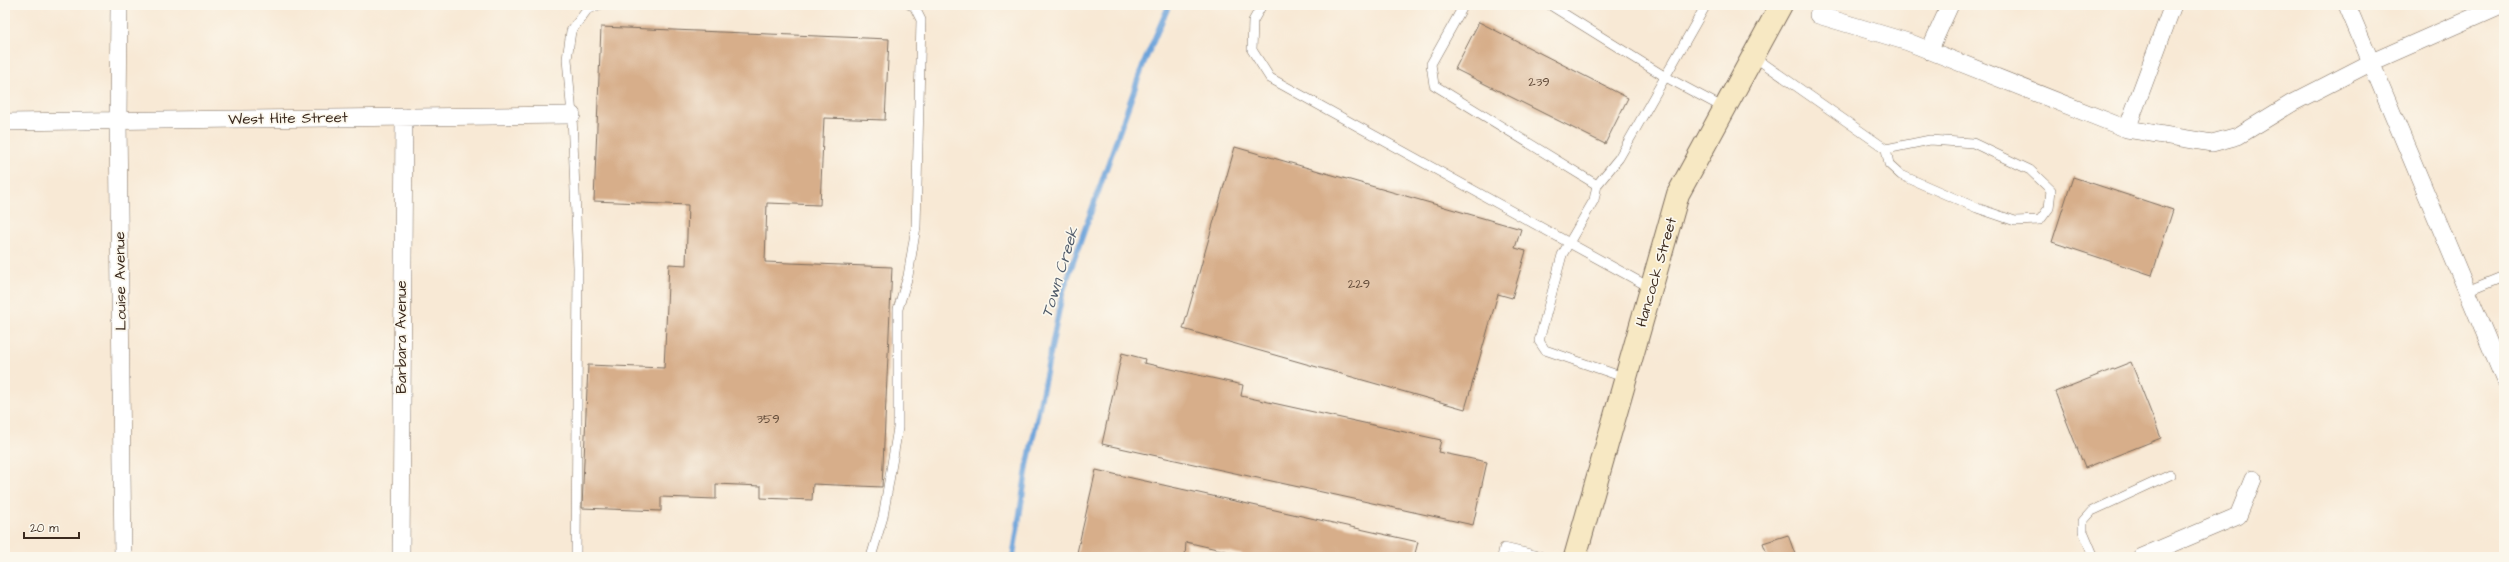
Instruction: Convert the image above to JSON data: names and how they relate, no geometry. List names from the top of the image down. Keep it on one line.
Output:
{"streets":{"street":["West Hite Street","Hancock Street","Louise Avenue","Barbara Avenue"]},"crossings":[["West Hite Street","Louise Avenue"],["West Hite Street","Barbara Avenue"]],"water":["Town Creek"],"house_numbers":["239","229","359"],"scale_bar":"20 m"}
